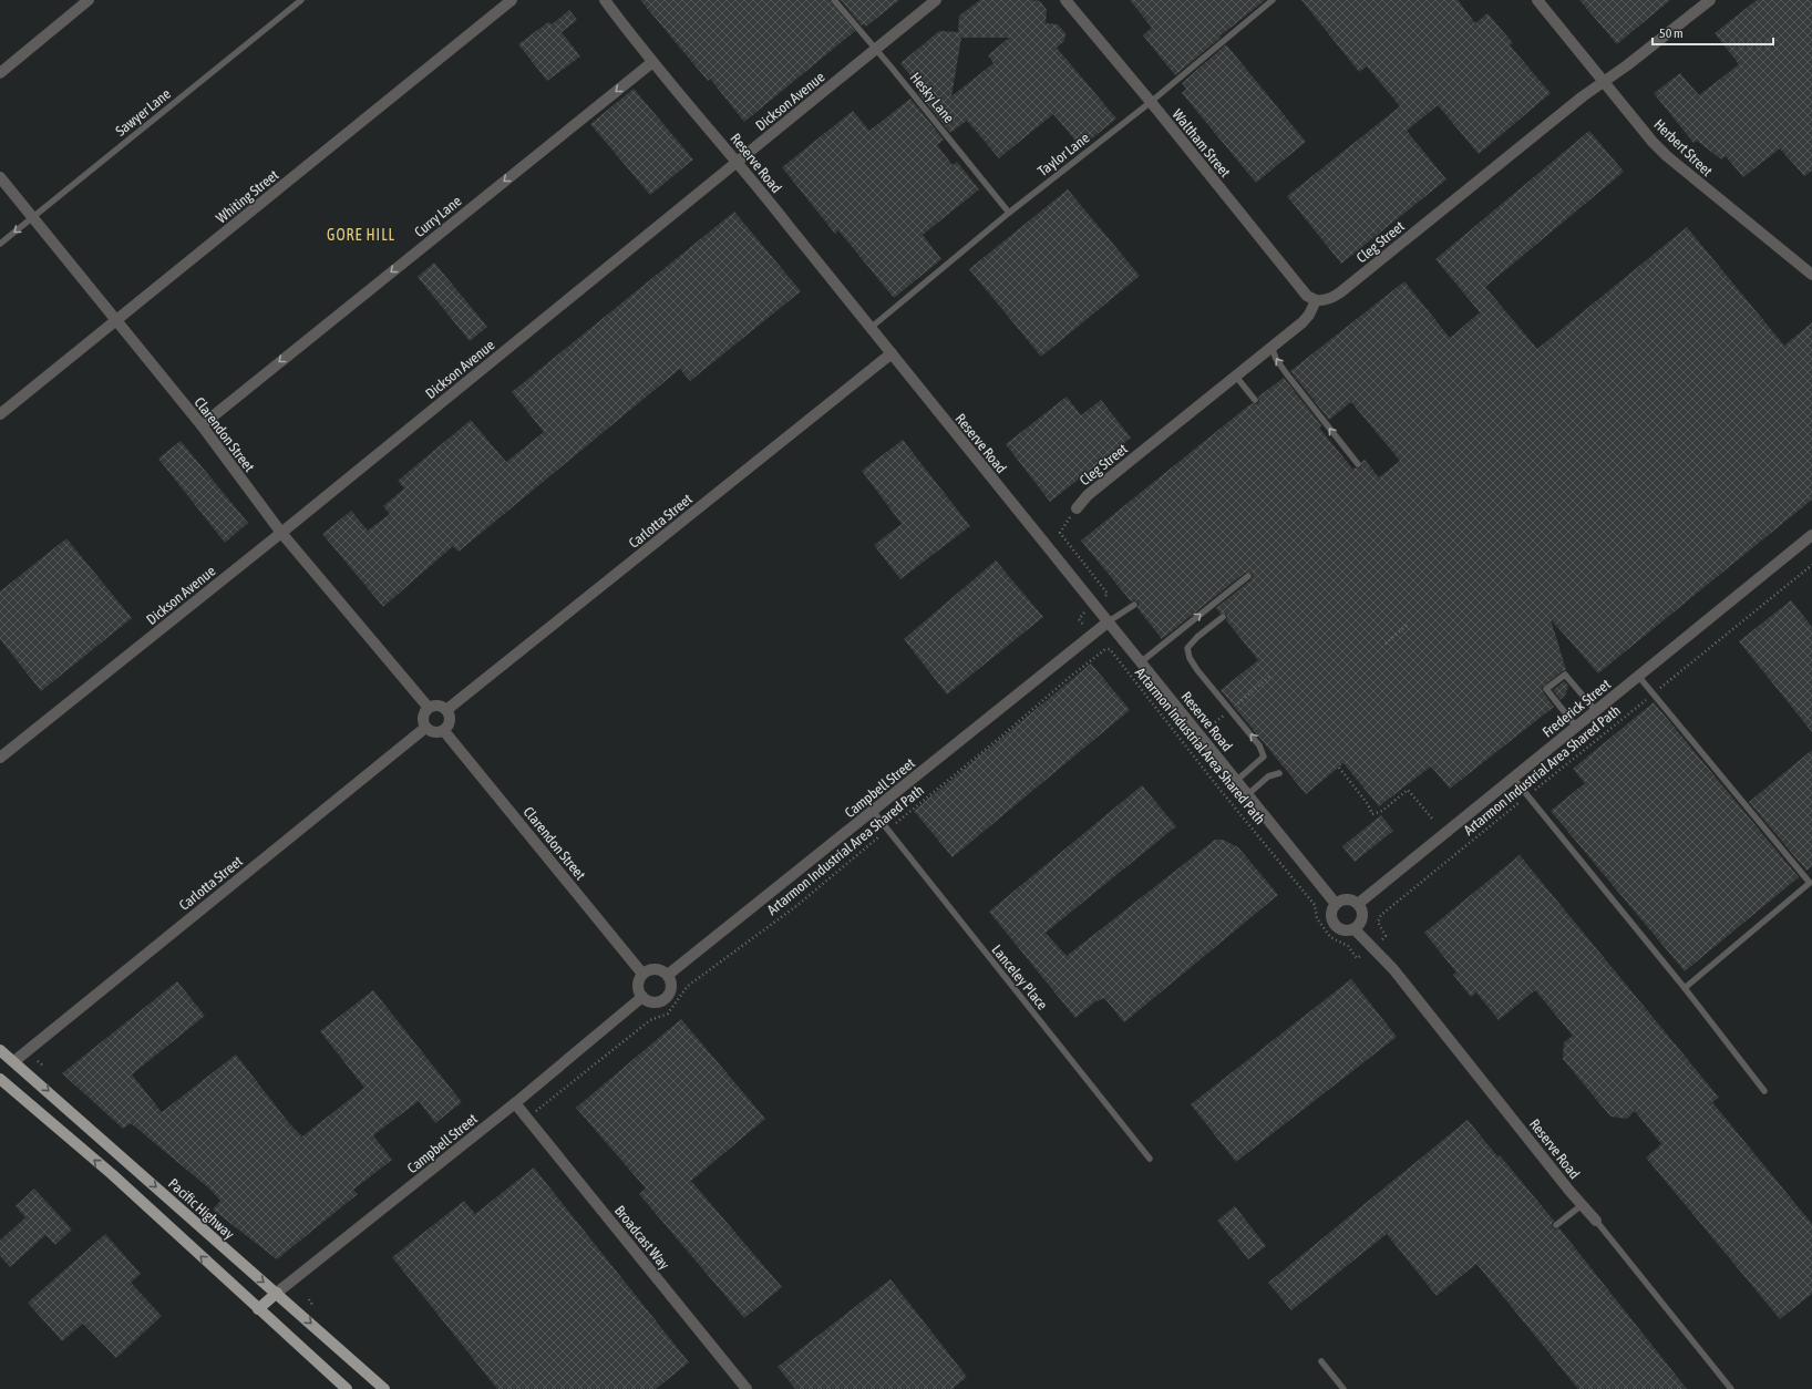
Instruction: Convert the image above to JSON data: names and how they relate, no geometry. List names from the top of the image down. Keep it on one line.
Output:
{"streets":{"main road":["Campbell Street","Pacific Highway"],"street":["Dickson Avenue","Waltham Street","Herbert Street","Reserve Road","Whiting Street","Curry Lane","Cleg Street","Clarendon Street","Carlotta Street","Frederick Street","Broadcast Way"],"lane":["Hesky Lane","Sawyer Lane","Taylor Lane","Lanceley Place"],"path":["Artarmon Industrial Area Shared Path"]},"crossings":[["Hesky Lane","Dickson Avenue"],["Hesky Lane","Taylor Lane"],["Dickson Avenue","Reserve Road"],["Dickson Avenue","Clarendon Street"],["Sawyer Lane","Clarendon Street"],["Waltham Street","Taylor Lane"],["Waltham Street","Cleg Street"],["Herbert Street","Cleg Street"],["Taylor Lane","Reserve Road"],["Reserve Road","Curry Lane"],["Reserve Road","Carlotta Street"],["Reserve Road","Frederick Street"],["Reserve Road","Artarmon Industrial Area Shared Path"],["Reserve Road","Campbell Street"],["Whiting Street","Clarendon Street"],["Curry Lane","Clarendon Street"],["Clarendon Street","Carlotta Street"],["Clarendon Street","Campbell Street"],["Carlotta Street","Pacific Highway"],["Artarmon Industrial Area Shared Path","Lanceley Place"],["Artarmon Industrial Area Shared Path","Broadcast Way"],["Campbell Street","Lanceley Place"],["Campbell Street","Pacific Highway"],["Campbell Street","Broadcast Way"]],"one_way":["Curry Lane"],"districts":["GORE HILL"],"scale_bar":"50 m"}
